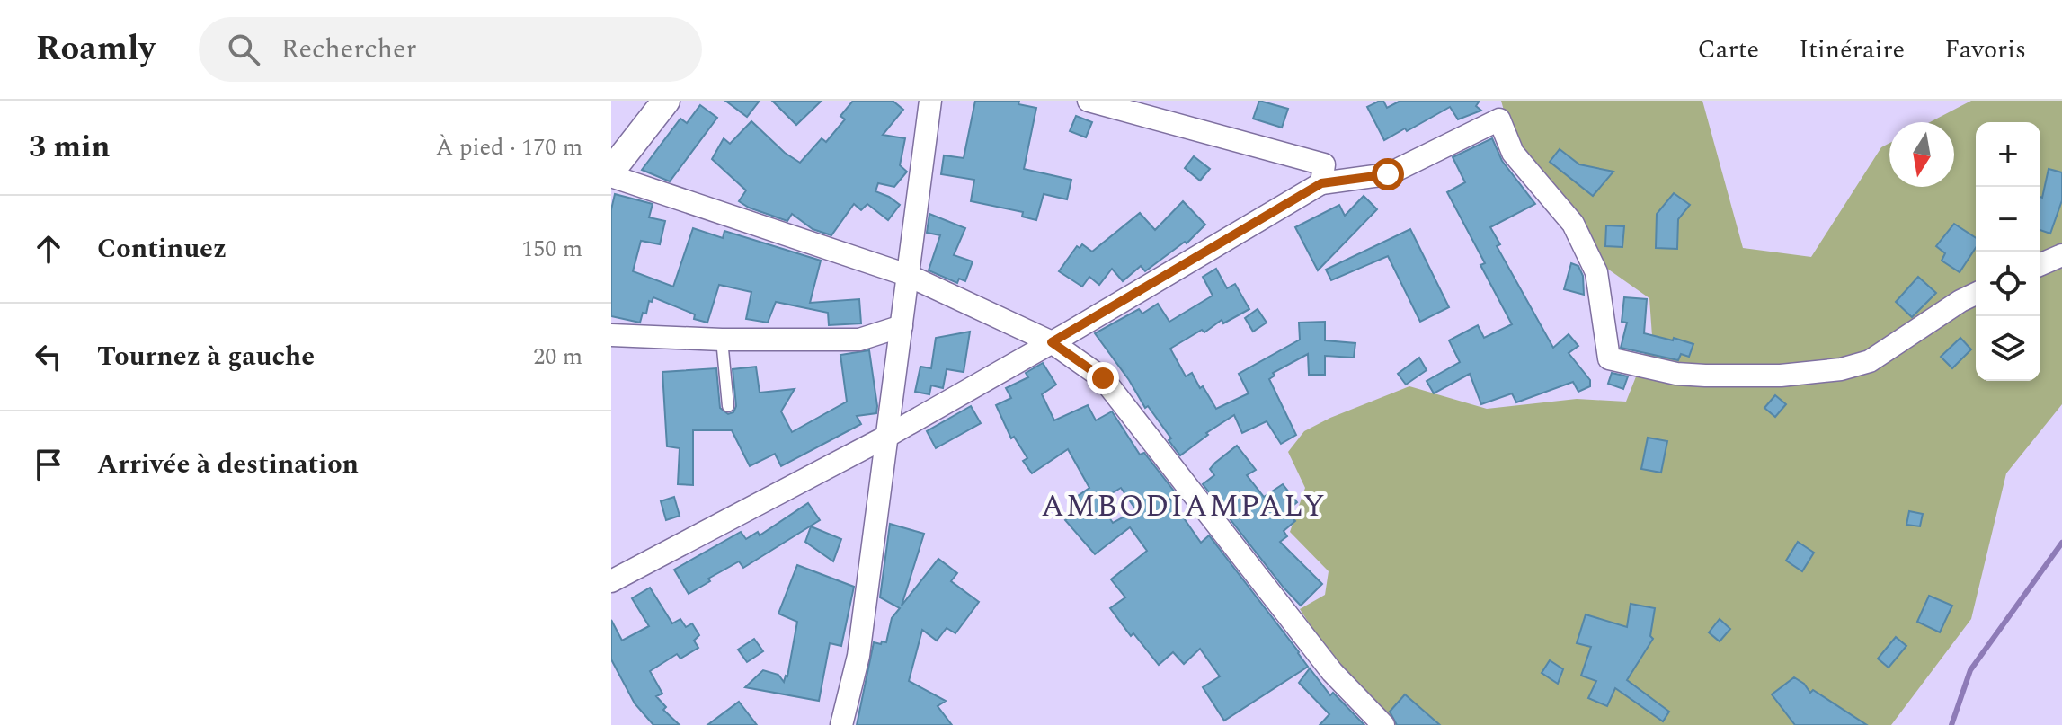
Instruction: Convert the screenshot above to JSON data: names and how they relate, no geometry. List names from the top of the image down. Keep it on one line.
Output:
{"districts":["AMBODIAMPALY"],"north":"bottom","page":{"header":"Roamly","search":"Rechercher","nav":["Carte","Itinéraire","Favoris"],"heading":["3 min","À pied · 170 m"],"map_buttons":["+","−"],"list":[["Continuez","150 m"],["Tournez à gauche","20 m"],"Arrivée à destination"]}}
